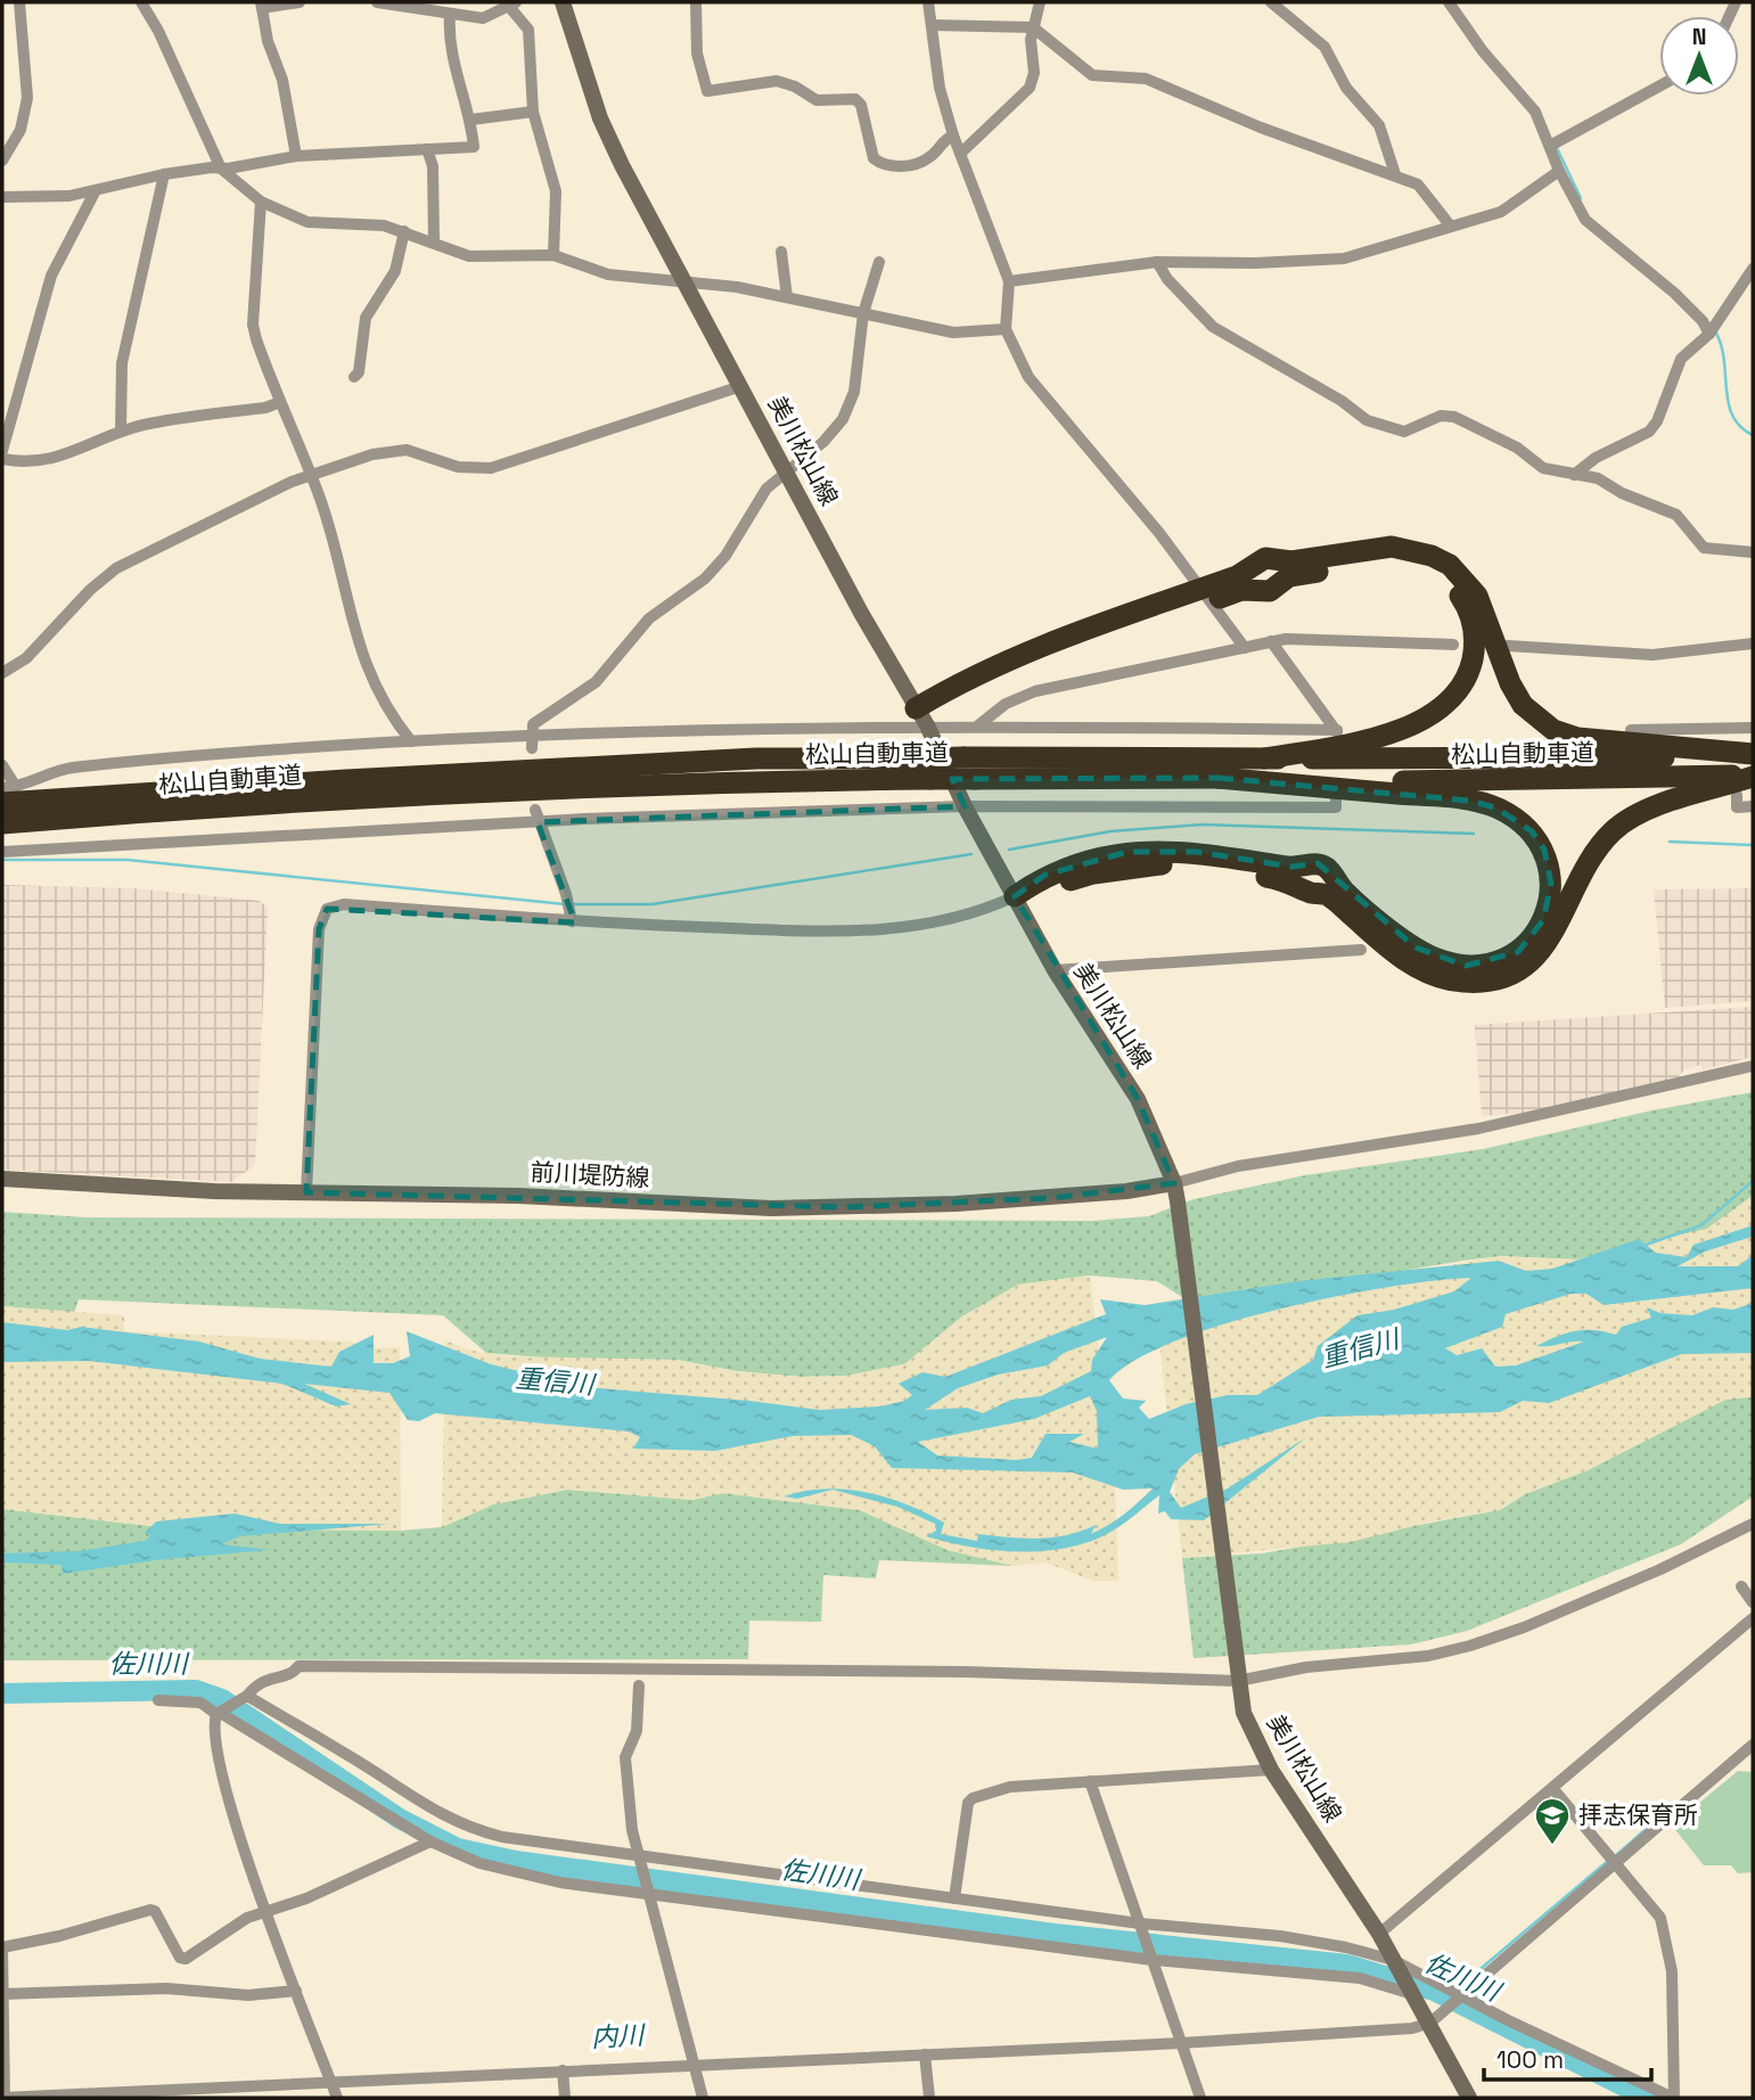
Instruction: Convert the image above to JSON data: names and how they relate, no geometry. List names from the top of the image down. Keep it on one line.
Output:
{"streets":{"highway":["松山自動車道"],"main road":["美川松山線","前川堤防線"]},"crossings":[["美川松山線","前川堤防線"]],"water":["重信川","佐川川","内川"],"places":{"school or university":["拝志保育所"]},"scale_bar":"100 m","north":"top"}
